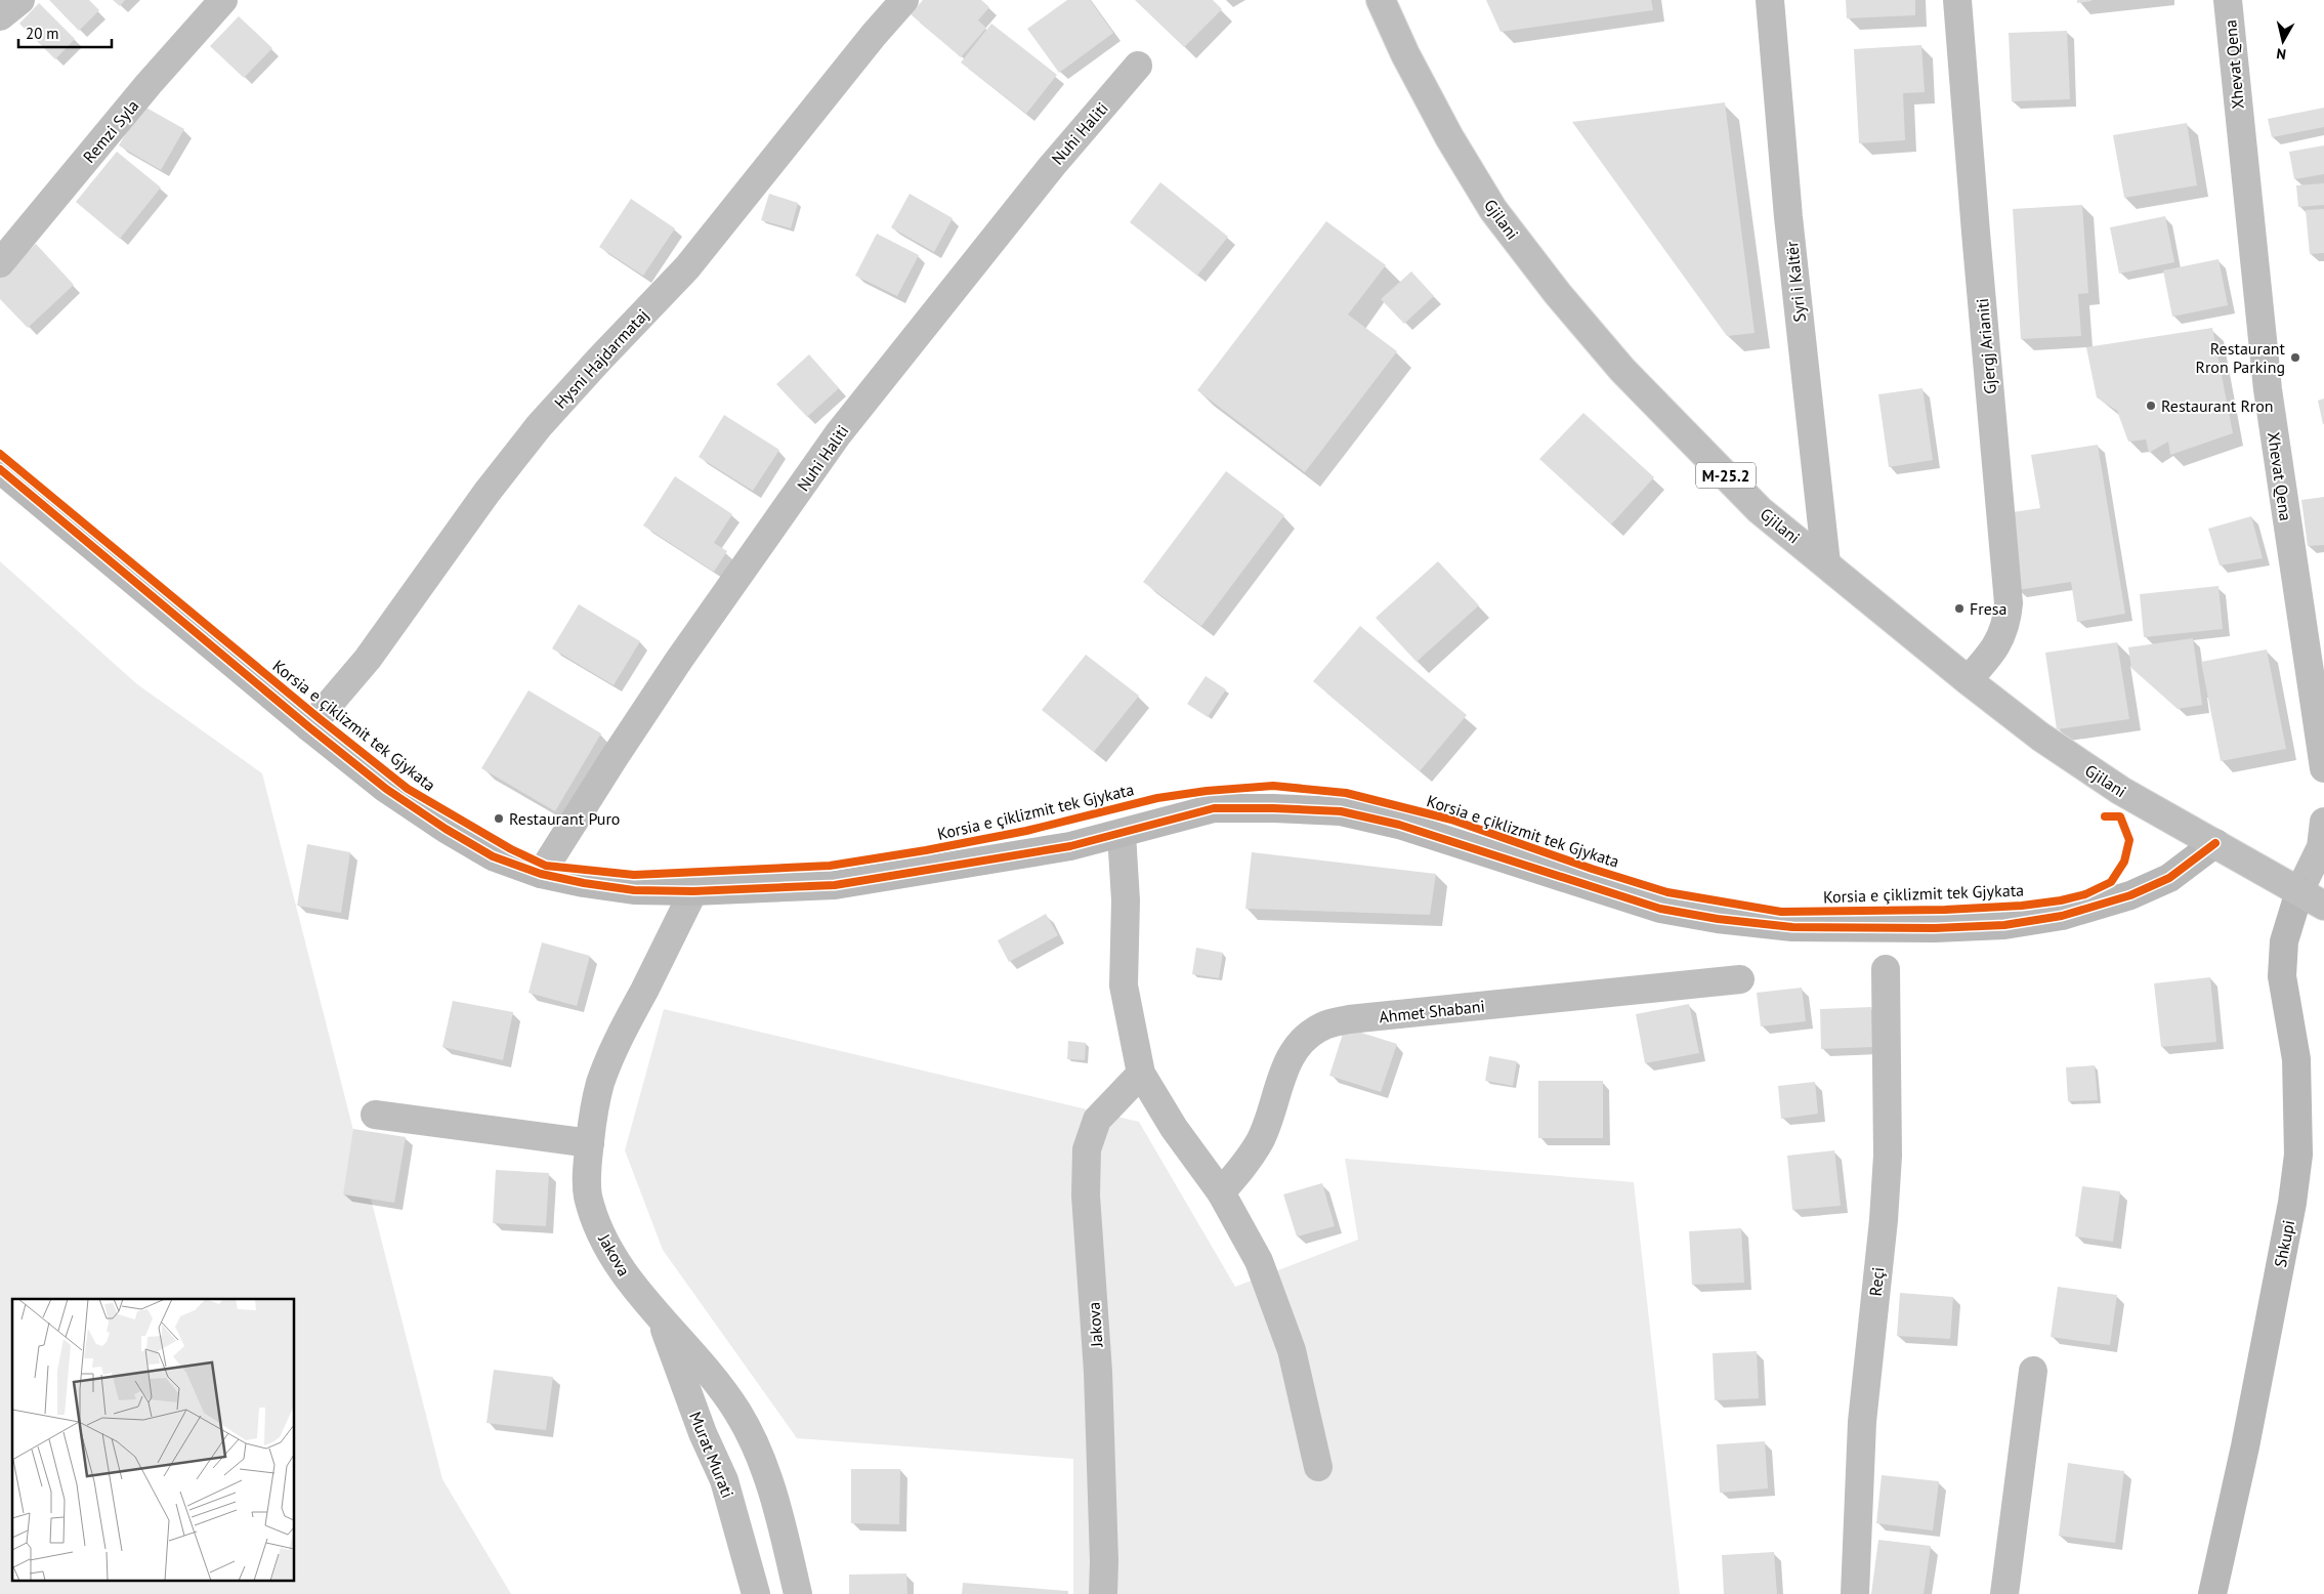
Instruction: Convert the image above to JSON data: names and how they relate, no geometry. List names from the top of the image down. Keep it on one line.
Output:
{"streets":{"street":["Xhevat Qena","Remzi Syla","Nuhi Haliti","Gjilani","Syri i Kaltër","Gjergj Arianiti","Hysni Hajdarmataj","M-25.2","Ahmet Shabani","Shkupi","Jakova","Reçi","Murat Murati"],"cycle path":["Korsia e çiklizmit tek Gjykata"]},"crossings":[["Gjilani","Syri i Kaltër"],["Gjilani","Gjergj Arianiti"],["Gjilani","Shkupi"],["Jakova","Murat Murati"]],"places":["Restaurant Rron Parking","Restaurant Rron","Fresa","Restaurant Puro"],"scale_bar":"20 m","north":"bottom"}
